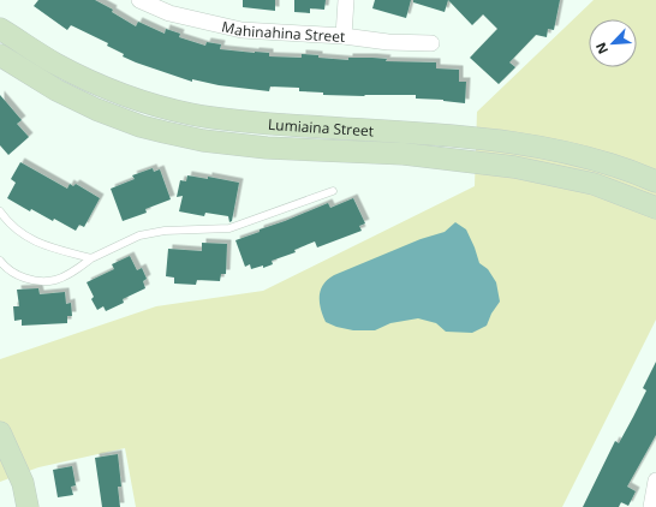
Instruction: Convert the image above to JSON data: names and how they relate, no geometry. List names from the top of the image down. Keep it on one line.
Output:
{"streets":{"main road":["Lumiaina Street"],"street":["Mahinahina Street"]},"north":"bottom left"}
